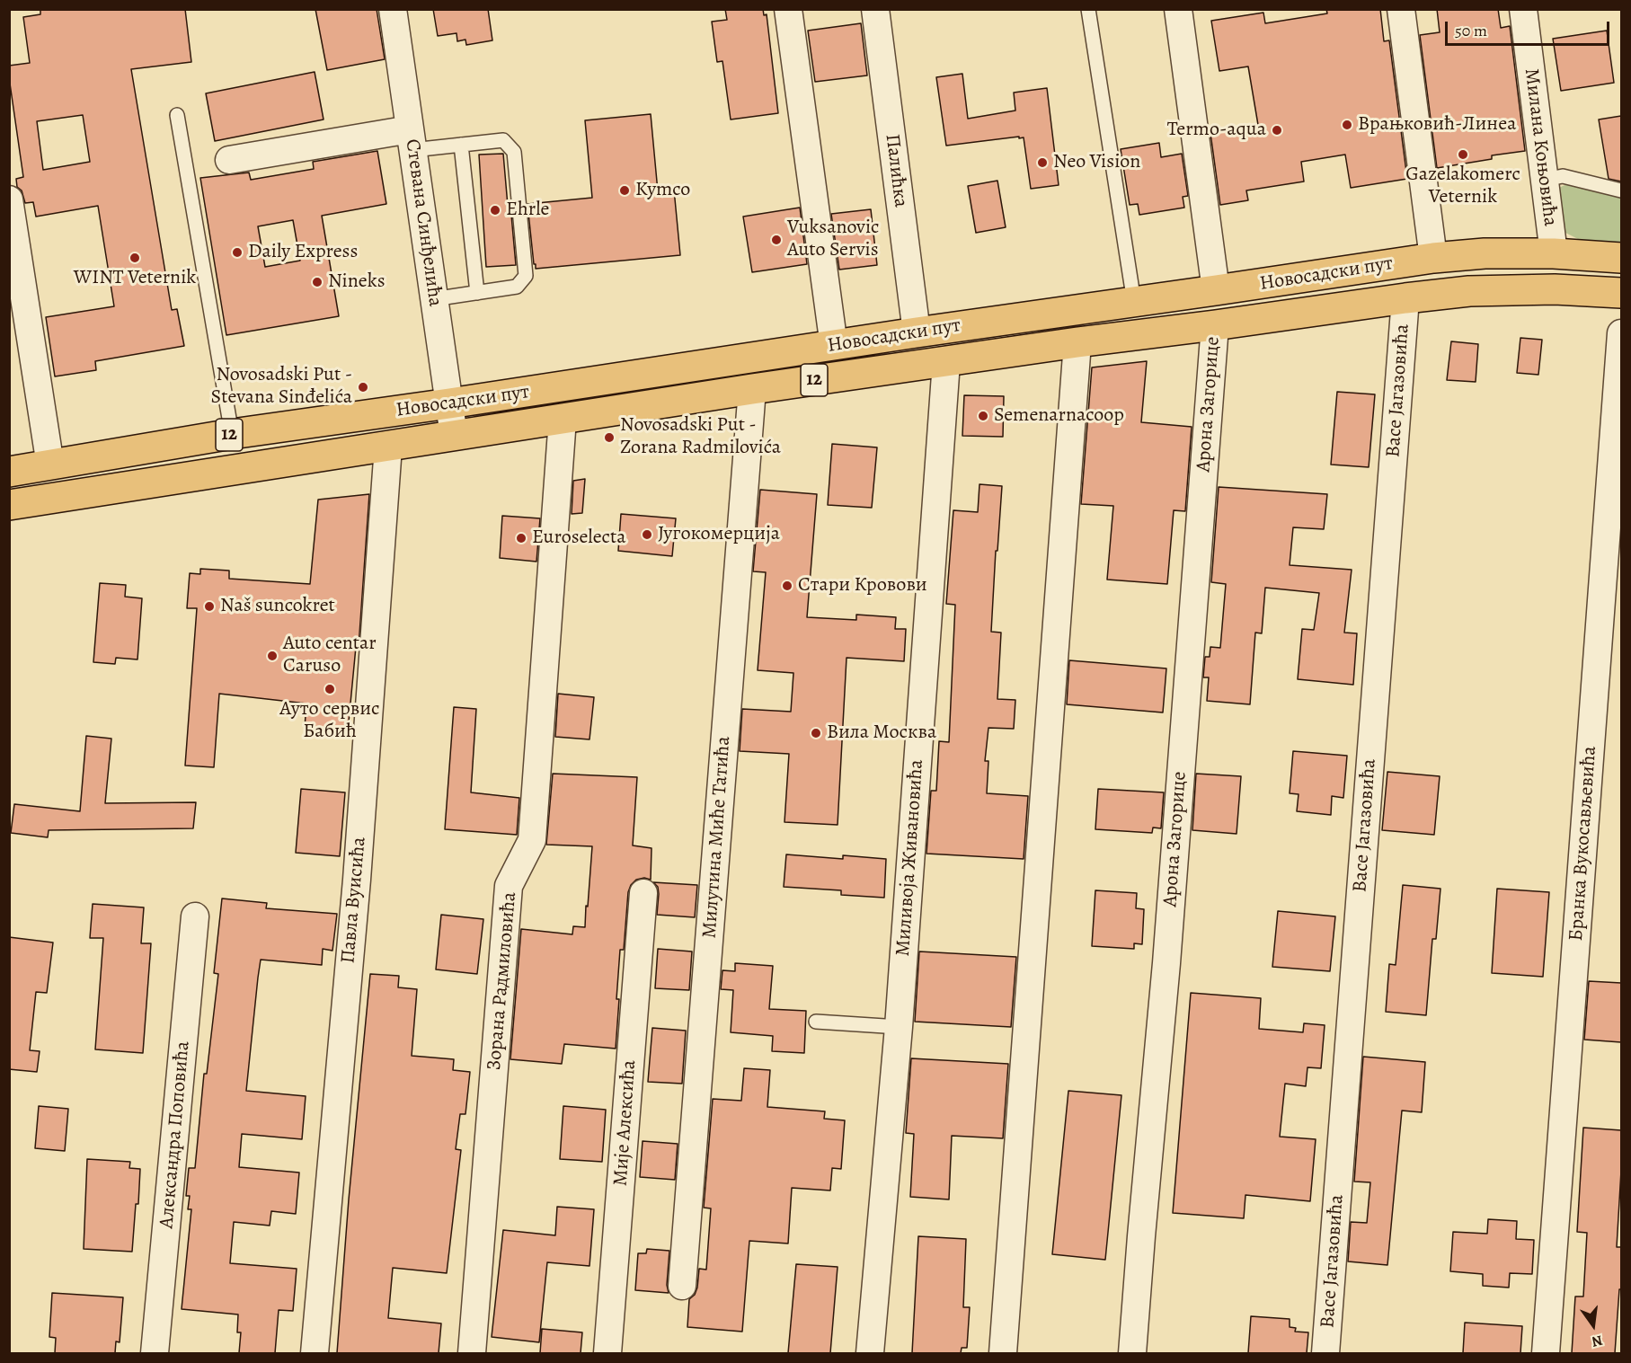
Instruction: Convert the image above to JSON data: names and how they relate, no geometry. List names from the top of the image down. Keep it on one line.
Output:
{"streets":{"main road":["Новосадски пут","12"],"street":["Милана Коњовића","Палићка","Стевана Синђелића","Васе Јагазовића","Арона Загорице","Милутина Миће Татића","Бранка Вукосављевића","Миливоја Живановића","Павла Вуисића","Зорана Радмиловића","Мије Алексића","Александра Поповића"]},"crossings":[["Милана Коњовића","Новосадски пут"],["Палићка","Новосадски пут"],["Стевана Синђелића","Новосадски пут"],["Новосадски пут","Васе Јагазовића"],["Новосадски пут","Арона Загорице"],["Новосадски пут","Милутина Миће Татића"],["Новосадски пут","Миливоја Живановића"],["Новосадски пут","Павла Вуисића"],["Новосадски пут","Зорана Радмиловића"]],"places":["Врањковић-Линеа","Termo-aqua","Gazelakomerc Veternik","Neo Vision","Kymco","Ehrle","Vuksanovic Auto Servis","Daily Express","WINT Veternik","Nineks","Novosadski Put - Stevana Sinđelića","Semenarnacoop","Novosadski Put - Zorana Radmilovića","Југокомерција","Euroselecta","Стари Кровови","Naš suncokret","Auto centar Caruso","Ауто сервис Бабић","Вила Москва"],"scale_bar":"50 m","north":"bottom"}
